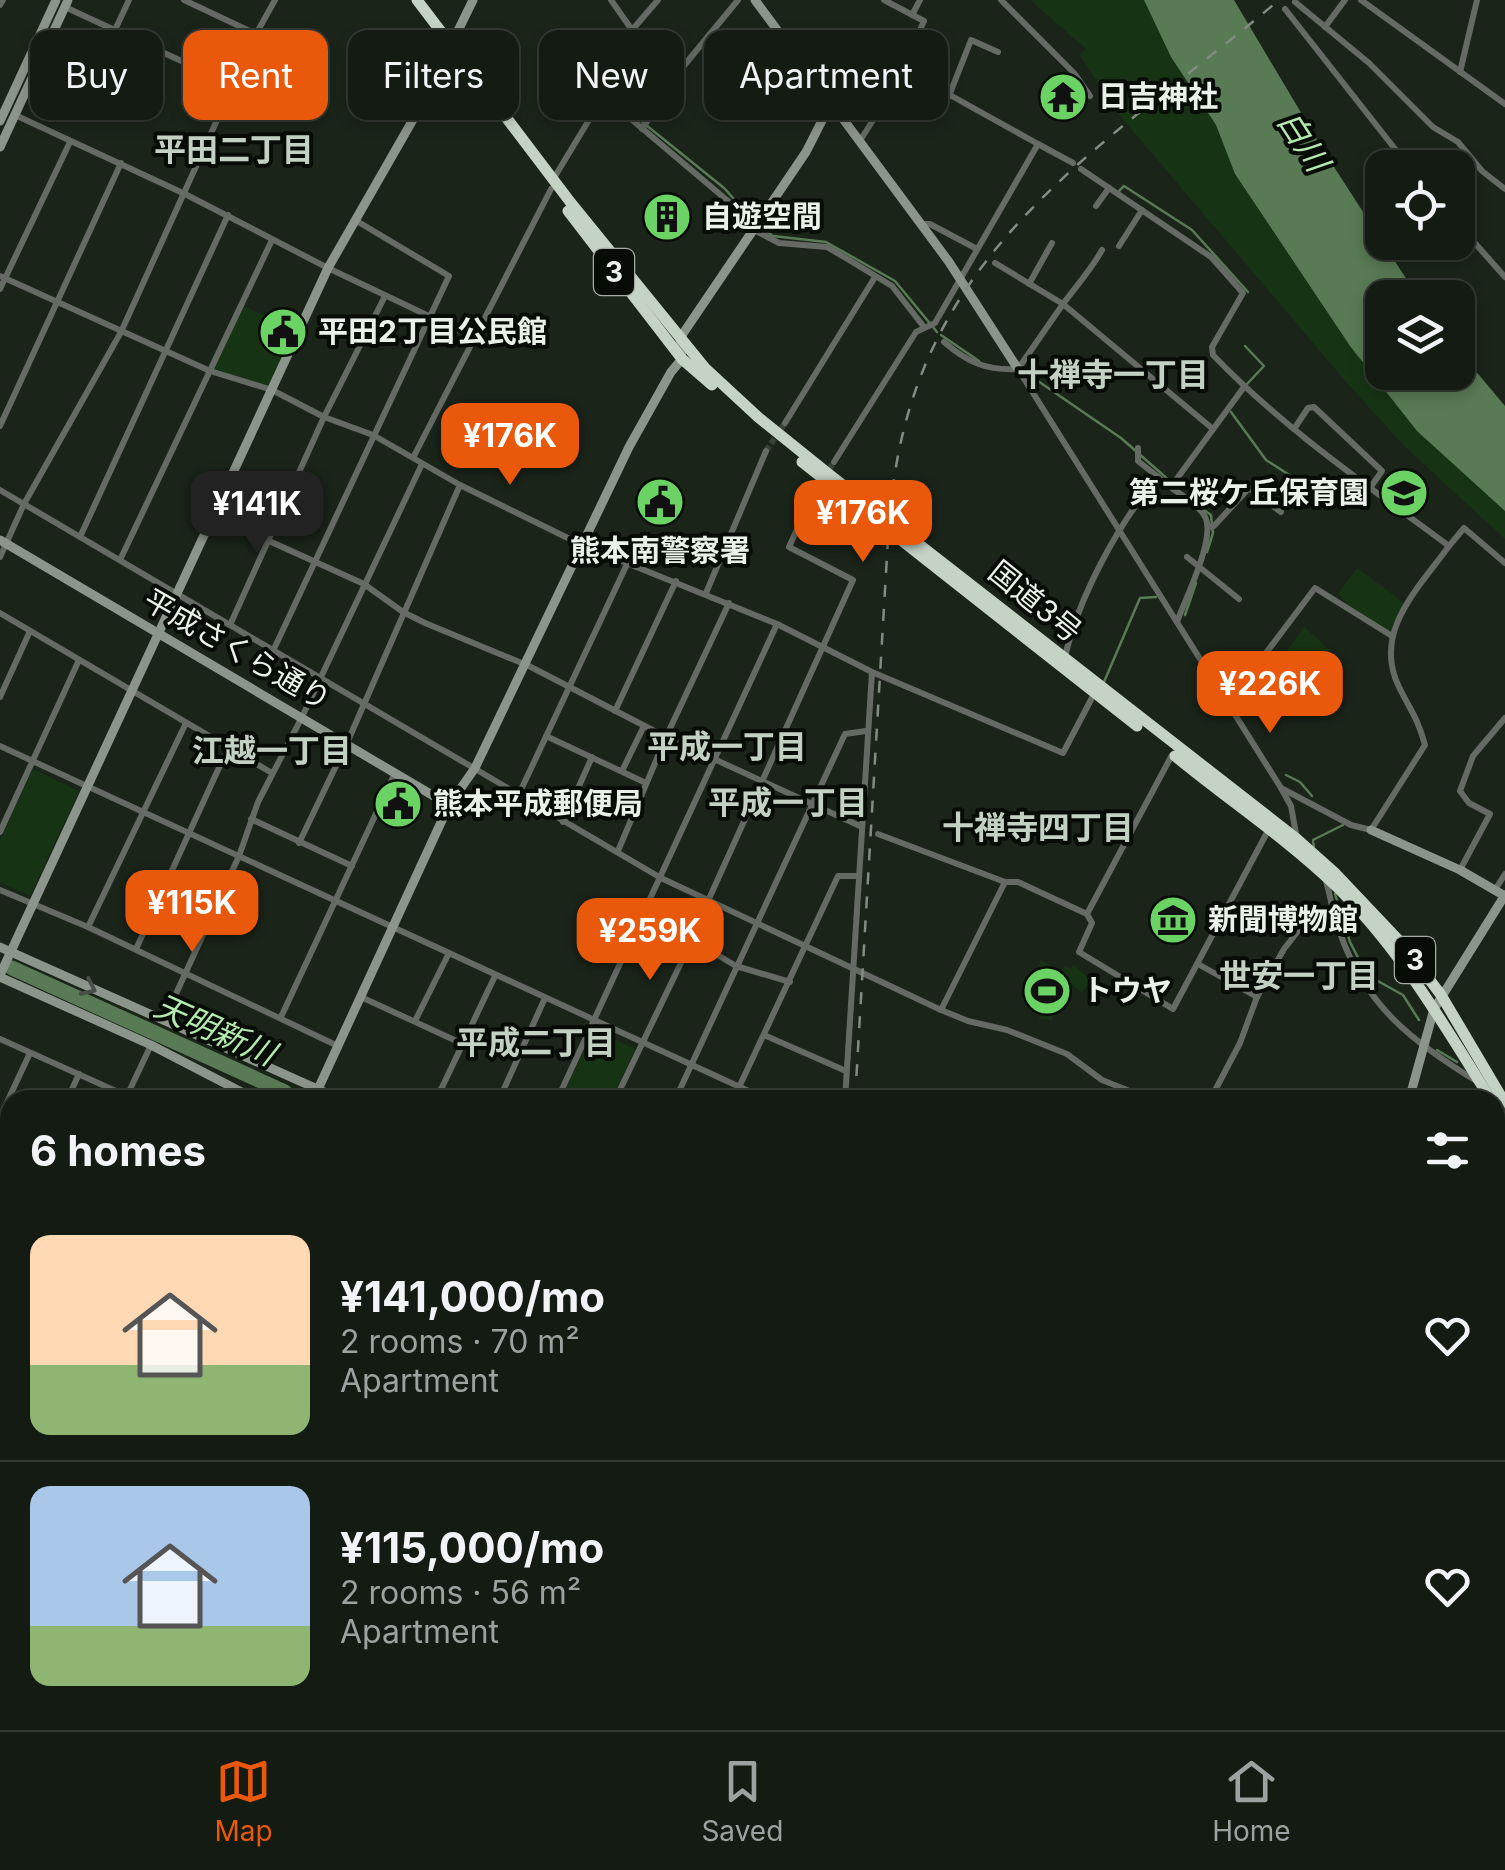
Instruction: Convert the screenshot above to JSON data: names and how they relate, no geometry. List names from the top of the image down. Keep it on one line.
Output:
{"streets":{"highway":["3","国道3号"],"street":["平成さくら通り"]},"districts":["平田二丁目","十禅寺一丁目","平成一丁目","江越一丁目","平成一丁目","十禅寺四丁目","世安一丁目","平成二丁目"],"water":["白川","天明新川"],"places":{"temple":["日吉神社"],"building":["自遊空間"],"public building":["平田2丁目公民館","熊本南警察署","熊本平成郵便局"],"school or university":["第二桜ケ丘保育園"],"museum":["新聞博物館"],"sports":["トウヤ"]},"page":{"chip":["Buy","Rent","Filters","New","Apartment"],"price":["¥176K","¥141K","¥176K","¥226K","¥115K","¥259K"],"heading":"6 homes","list":[{"name":"¥141,000/mo","note":"2 rooms · 70 m² · Apartment"},{"name":"¥115,000/mo","note":"2 rooms · 56 m² · Apartment"}],"tabs":["Map","Saved","Home"]}}
